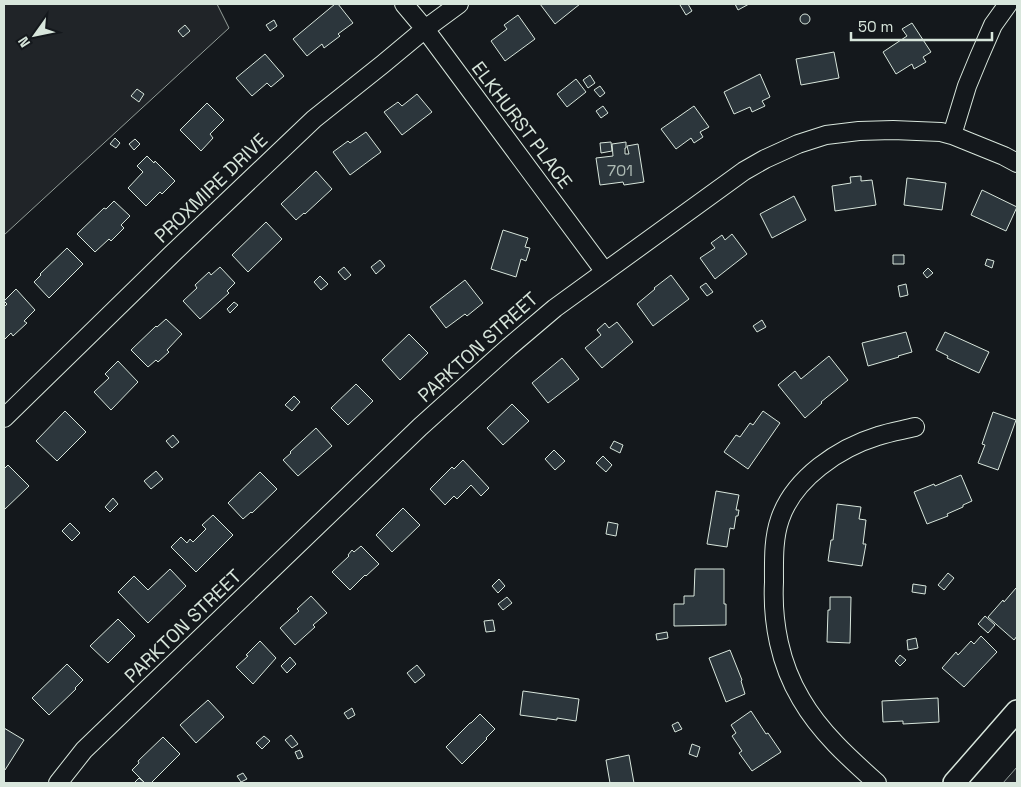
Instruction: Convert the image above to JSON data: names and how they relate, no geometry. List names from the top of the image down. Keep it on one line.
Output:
{"streets":{"street":["ELKHURST PLACE","PROXMIRE DRIVE","PARKTON STREET"]},"crossings":[["ELKHURST PLACE","PROXMIRE DRIVE"],["ELKHURST PLACE","PARKTON STREET"]],"house_numbers":["701"],"scale_bar":"50 m","north":"bottom left"}
